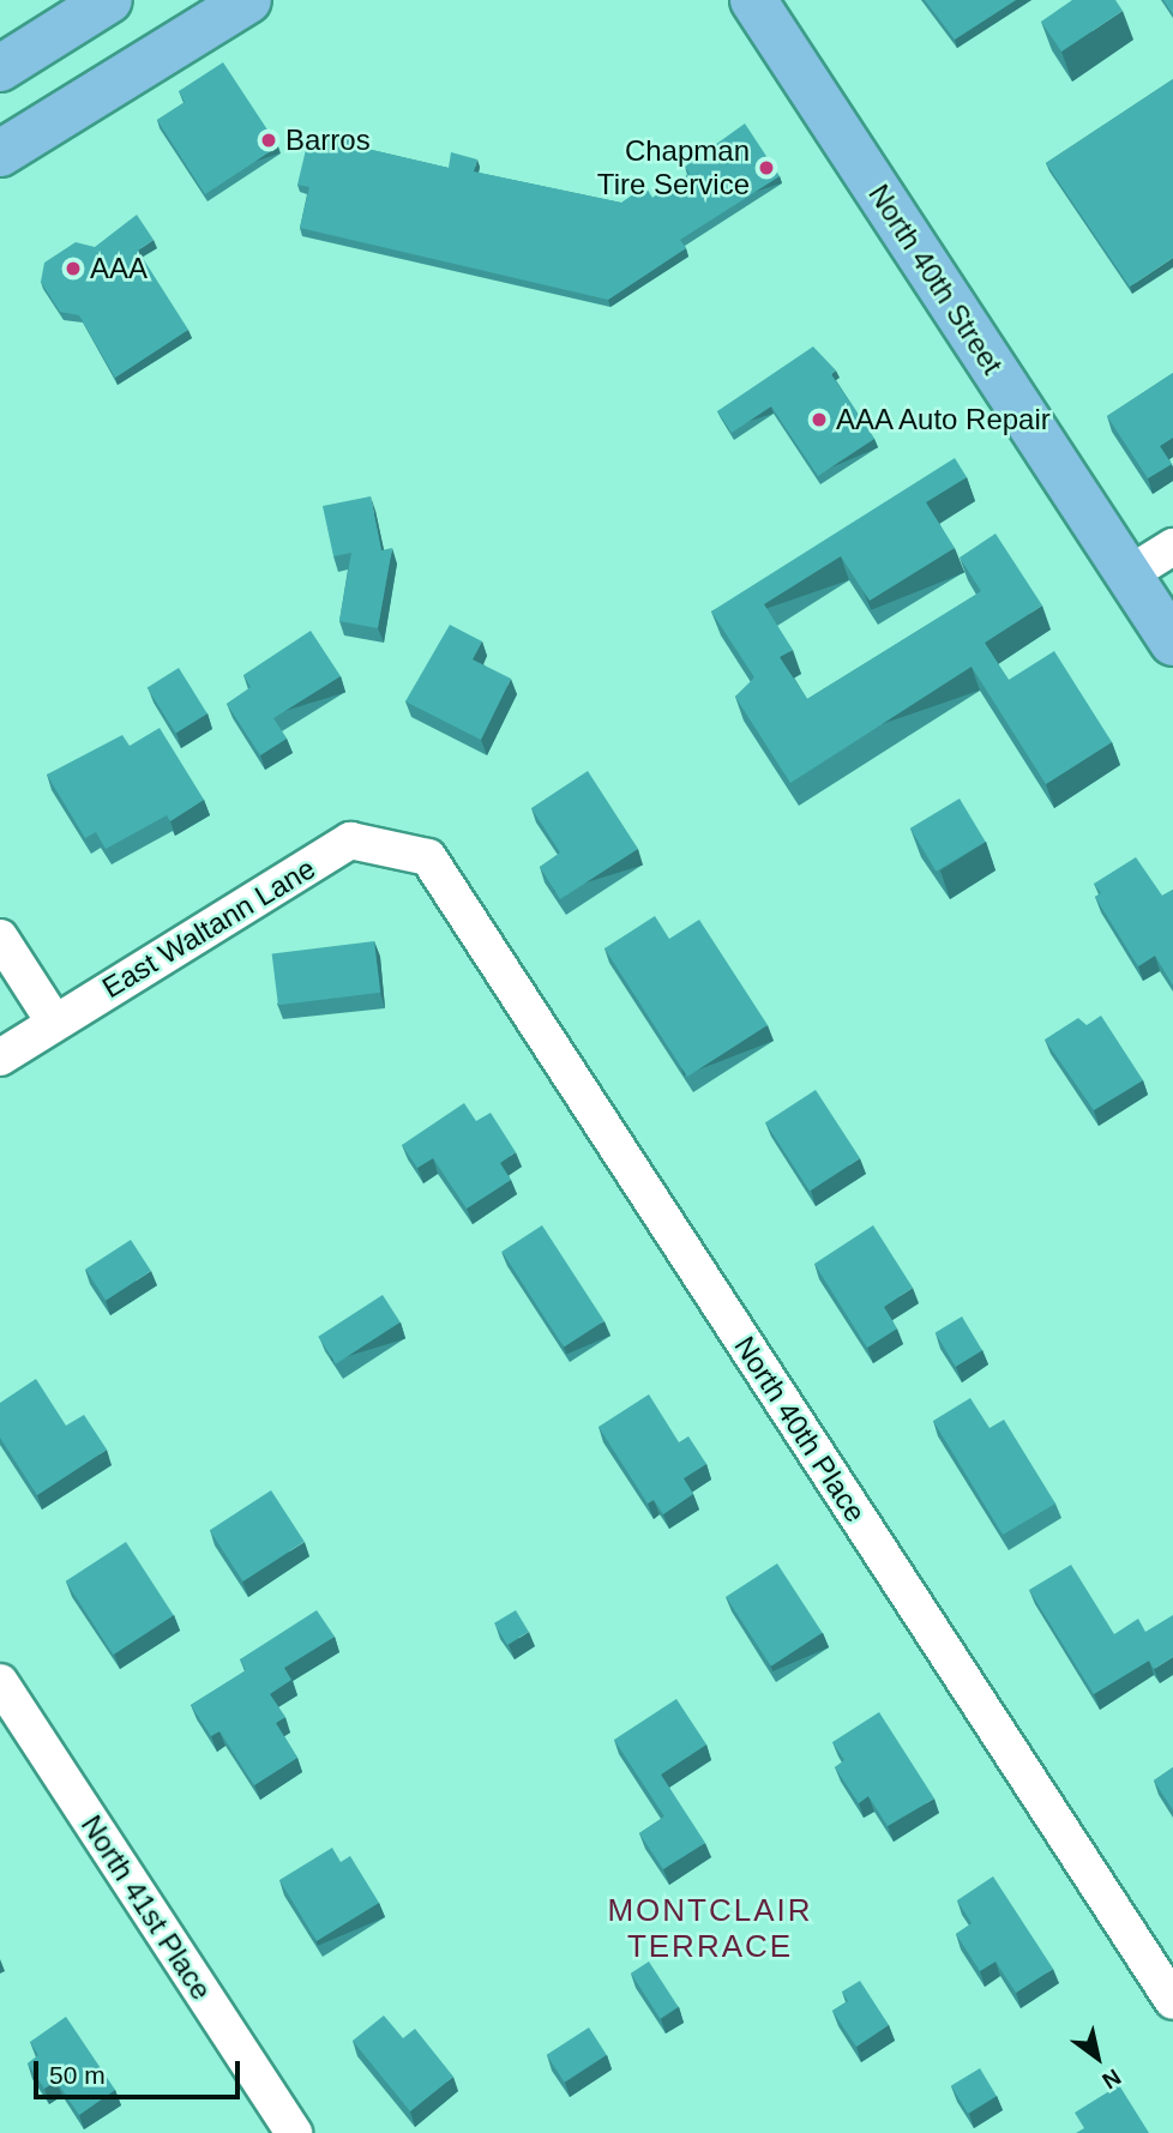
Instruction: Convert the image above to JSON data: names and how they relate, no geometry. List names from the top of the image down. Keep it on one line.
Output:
{"streets":{"main road":["North 40th Street"],"street":["East Waltann Lane","North 40th Place","North 41st Place"]},"crossings":[["East Waltann Lane","North 40th Place"]],"districts":["MONTCLAIR TERRACE"],"places":["Barros","Chapman Tire Service","AAA","AAA Auto Repair"],"scale_bar":"50 m","north":"bottom right"}
